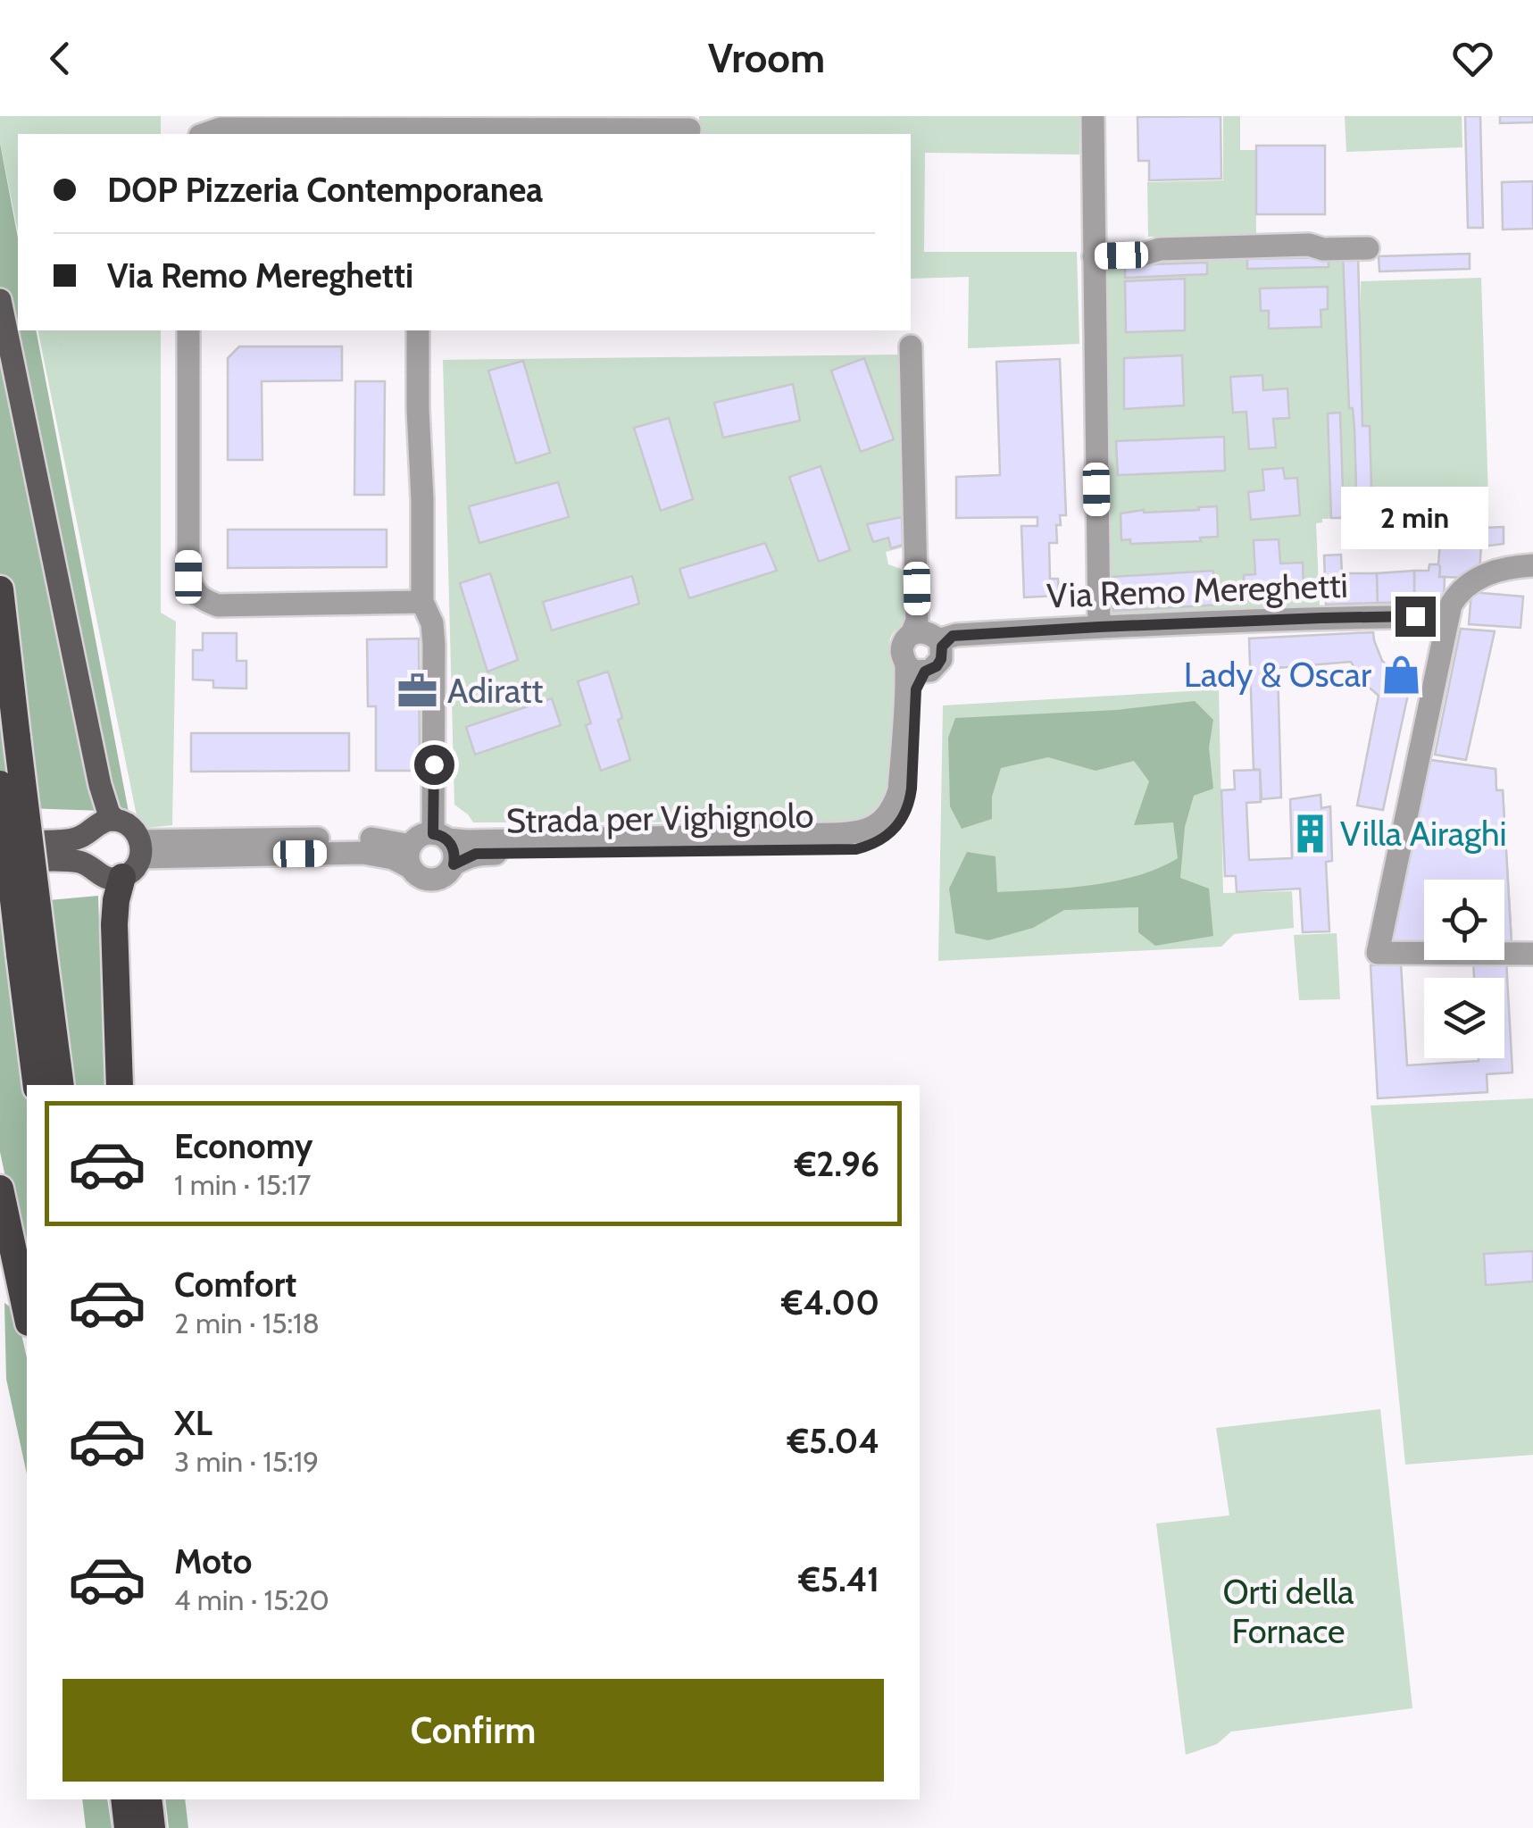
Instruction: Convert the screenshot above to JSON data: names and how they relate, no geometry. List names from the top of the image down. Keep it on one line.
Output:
{"streets":{"street":["Via Remo Mereghetti","Strada per Vighignolo"]},"parks":["Orti della Fornace"],"places":{"shop":["Lady & Oscar"],"office":["Adiratt"],"building":["Villa Airaghi"]},"page":{"header":"Vroom","banner":["DOP Pizzeria Contemporanea","Via Remo Mereghetti"],"bubble":"2 min","list":[{"name":"Economy","note":"1 min · 15:17","value":"€2.96"},{"name":"Comfort","note":"2 min · 15:18","value":"€4.00"},{"name":"XL","note":"3 min · 15:19","value":"€5.04"},{"name":"Moto","note":"4 min · 15:20","value":"€5.41"}],"buttons":"Confirm"}}
